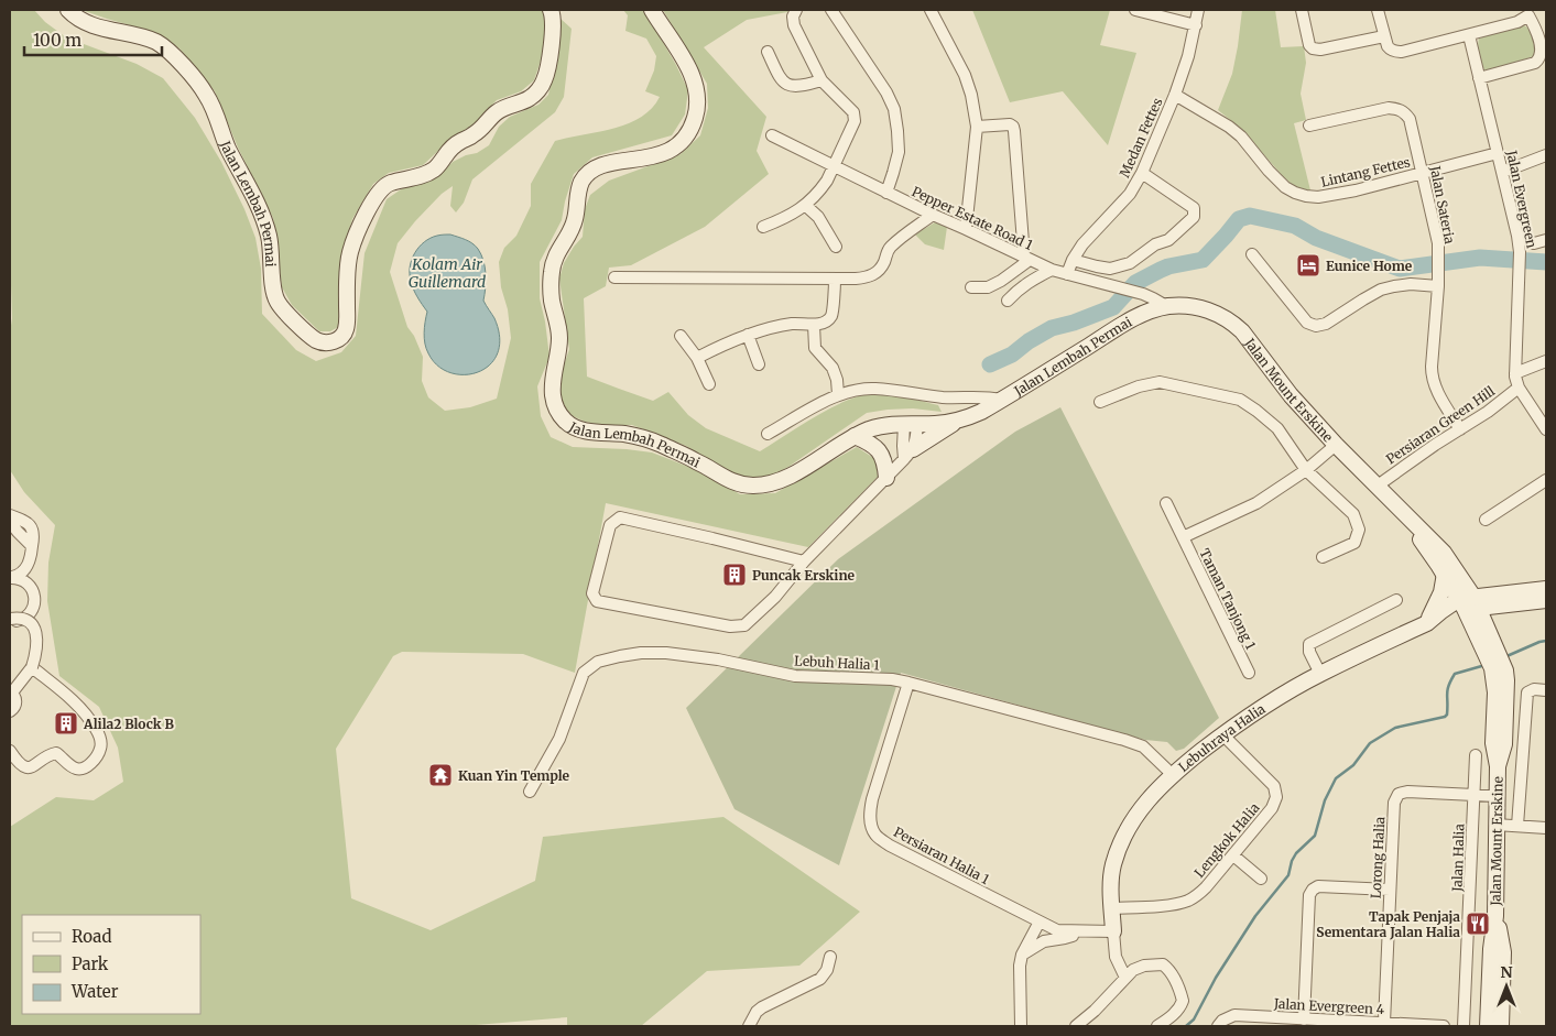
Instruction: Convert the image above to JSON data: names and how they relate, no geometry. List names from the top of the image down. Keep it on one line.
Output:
{"streets":{"main road":["Jalan Lembah Permai","Jalan Mount Erskine","Lebuhraya Halia"],"street":["Medan Fettes","Lintang Fettes","Jalan Evergreen","Jalan Sateria","Pepper Estate Road 1","Persiaran Green Hill","Taman Tanjong 1","Lebuh Halia 1","Lengkok Halia","Persiaran Halia 1","Lorong Halia","Jalan Halia","Jalan Evergreen 4"]},"crossings":[["Medan Fettes","Lintang Fettes"],["Medan Fettes","Pepper Estate Road 1"],["Lintang Fettes","Jalan Evergreen"],["Lintang Fettes","Jalan Sateria"],["Jalan Evergreen","Persiaran Green Hill"],["Jalan Lembah Permai","Pepper Estate Road 1"],["Jalan Lembah Permai","Jalan Mount Erskine"],["Jalan Sateria","Persiaran Green Hill"],["Pepper Estate Road 1","Jalan Mount Erskine"],["Jalan Mount Erskine","Persiaran Green Hill"],["Jalan Mount Erskine","Taman Tanjong 1"],["Jalan Mount Erskine","Lebuhraya Halia"],["Jalan Mount Erskine","Lorong Halia"],["Lebuh Halia 1","Lebuhraya Halia"],["Lebuh Halia 1","Persiaran Halia 1"],["Lebuhraya Halia","Lengkok Halia"],["Lebuhraya Halia","Persiaran Halia 1"],["Lorong Halia","Jalan Halia"],["Lorong Halia","Jalan Evergreen 4"]],"water":["Kolam Air Guillemard"],"places":{"hotel":["Eunice Home"],"building":["Puncak Erskine","Alila2 Block B"],"temple":["Kuan Yin Temple"],"restaurant":["Tapak Penjaja Sementara Jalan Halia"]},"legend":["Road","Park","Water"],"scale_bar":"100 m","north":"top"}
